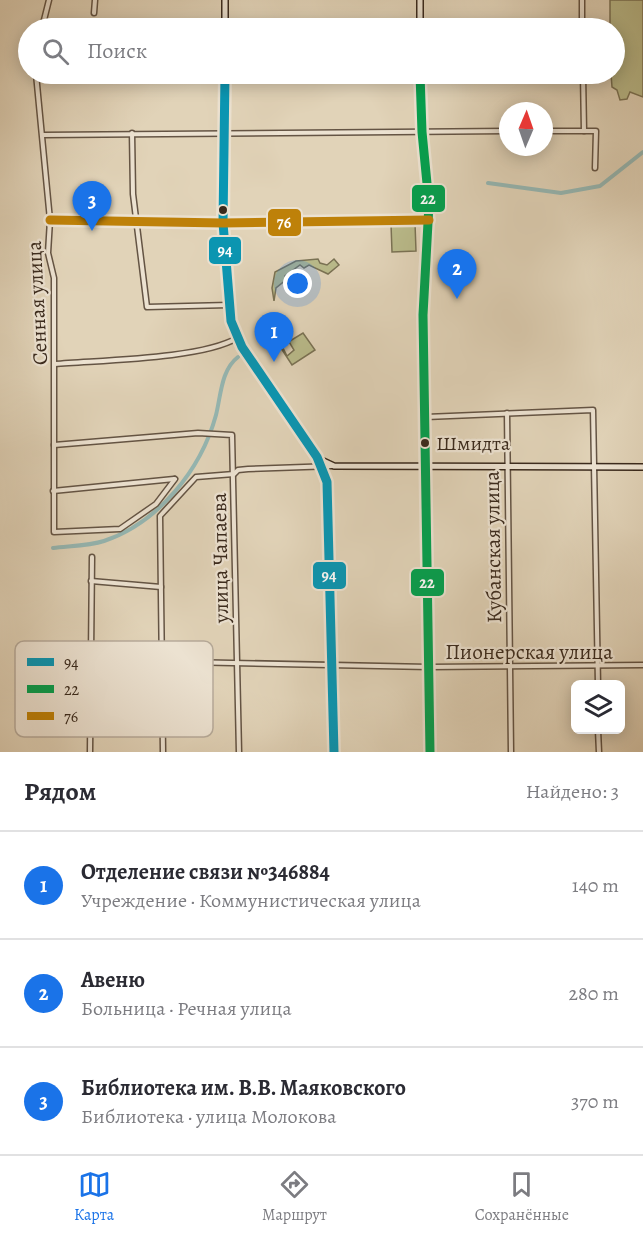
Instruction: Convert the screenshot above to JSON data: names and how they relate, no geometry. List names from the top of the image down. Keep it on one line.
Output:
{"streets":{"street":["Сенная улица","Кубанская улица","улица Чапаева","Пионерская улица"]},"crossings":[["Сенная улица","улица Чапаева"],["Кубанская улица","Пионерская улица"],["улица Чапаева","Пионерская улица"]],"places":["Шмидта"],"lines":["transit line 94","transit line 22","transit line 76"],"legend":["94","22","76"],"north":"top","page":{"search":"Поиск","pins":["3","2","1"],"heading":["Рядом","Найдено: 3"],"list":[{"mark":"1","name":"Отделение связи №346884","note":"Учреждение · Коммунистическая улица","value":"140 m"},{"mark":"2","name":"Авеню","note":"Больница · Речная улица","value":"280 m"},{"mark":"3","name":"Библиотека им. В.В. Маяковского","note":"Библиотека · улица Молокова","value":"370 m"}],"nav":["Карта","Маршрут","Сохранённые"]}}
